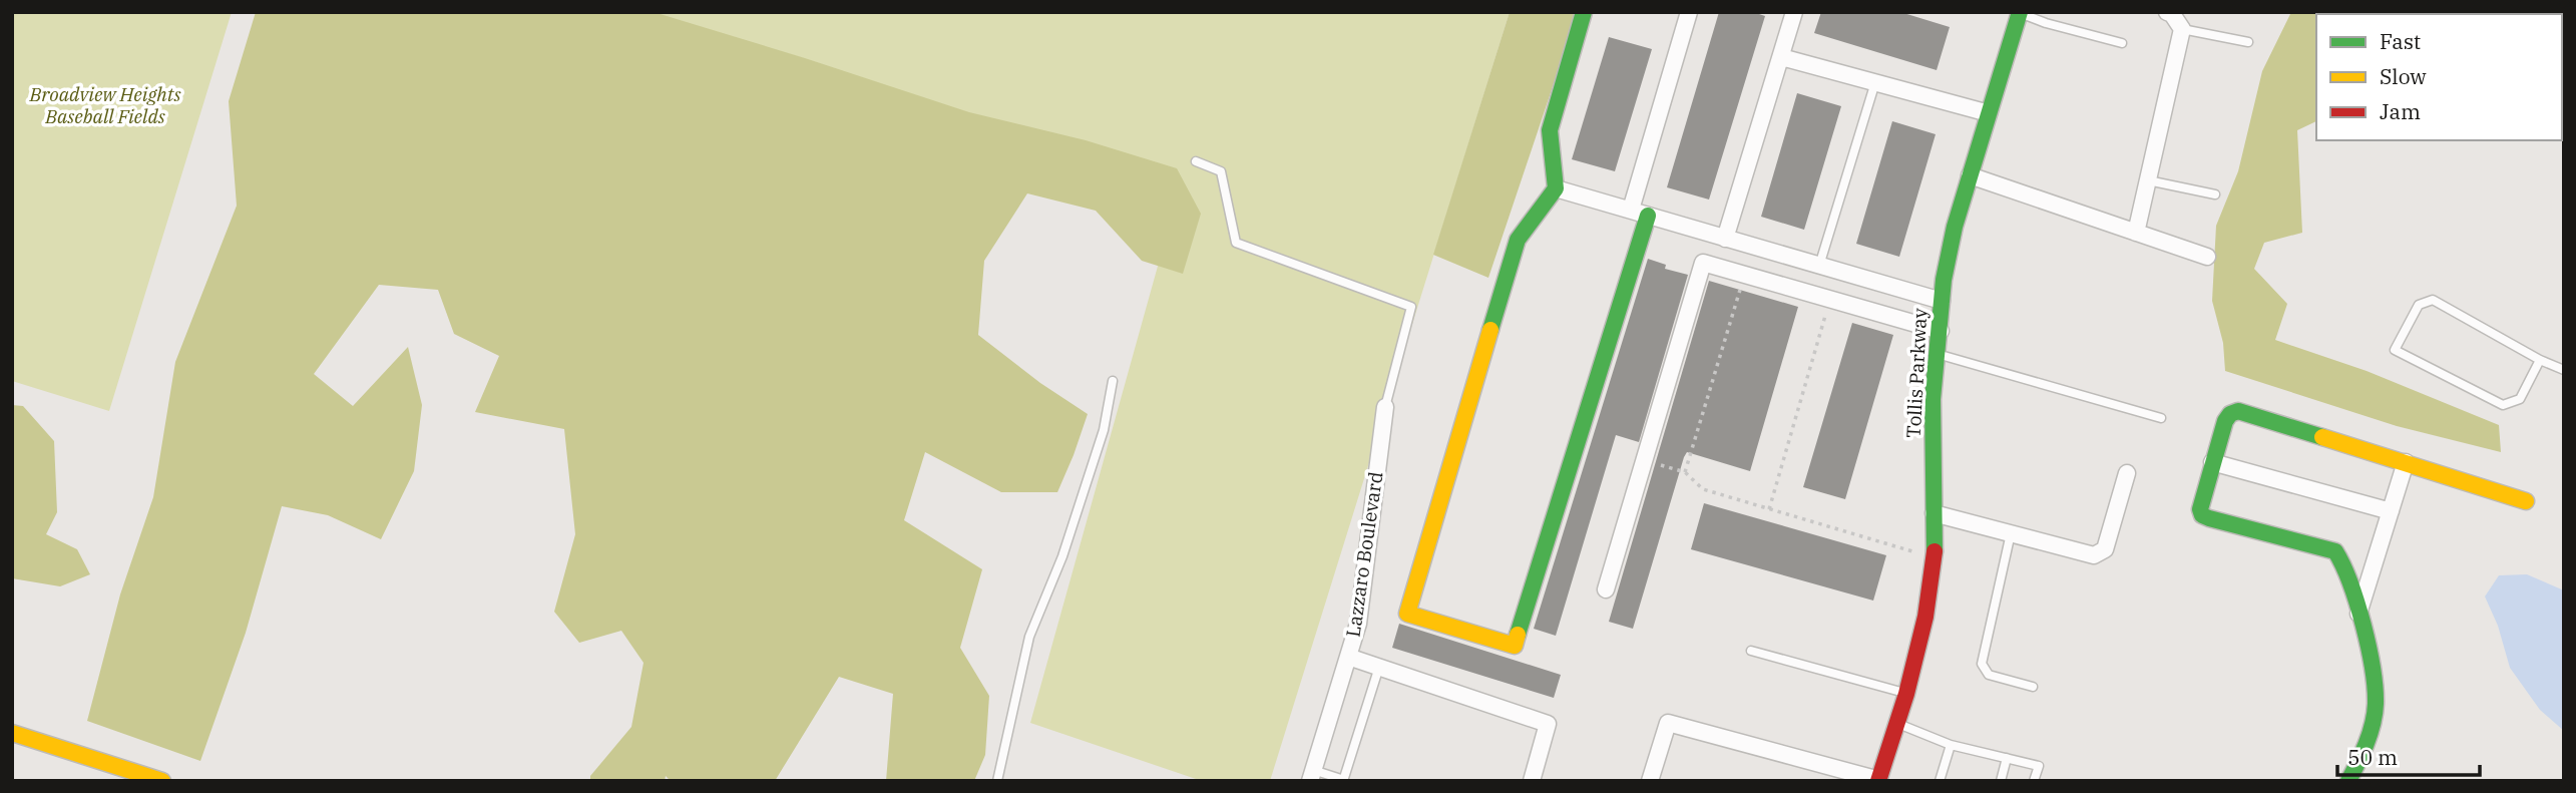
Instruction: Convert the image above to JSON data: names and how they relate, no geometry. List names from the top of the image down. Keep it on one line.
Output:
{"streets":{"street":["Tollis Parkway","Lazzaro Boulevard"]},"parks":["Broadview Heights Baseball Fields"],"legend":["Fast","Slow","Jam"],"scale_bar":"50 m"}
